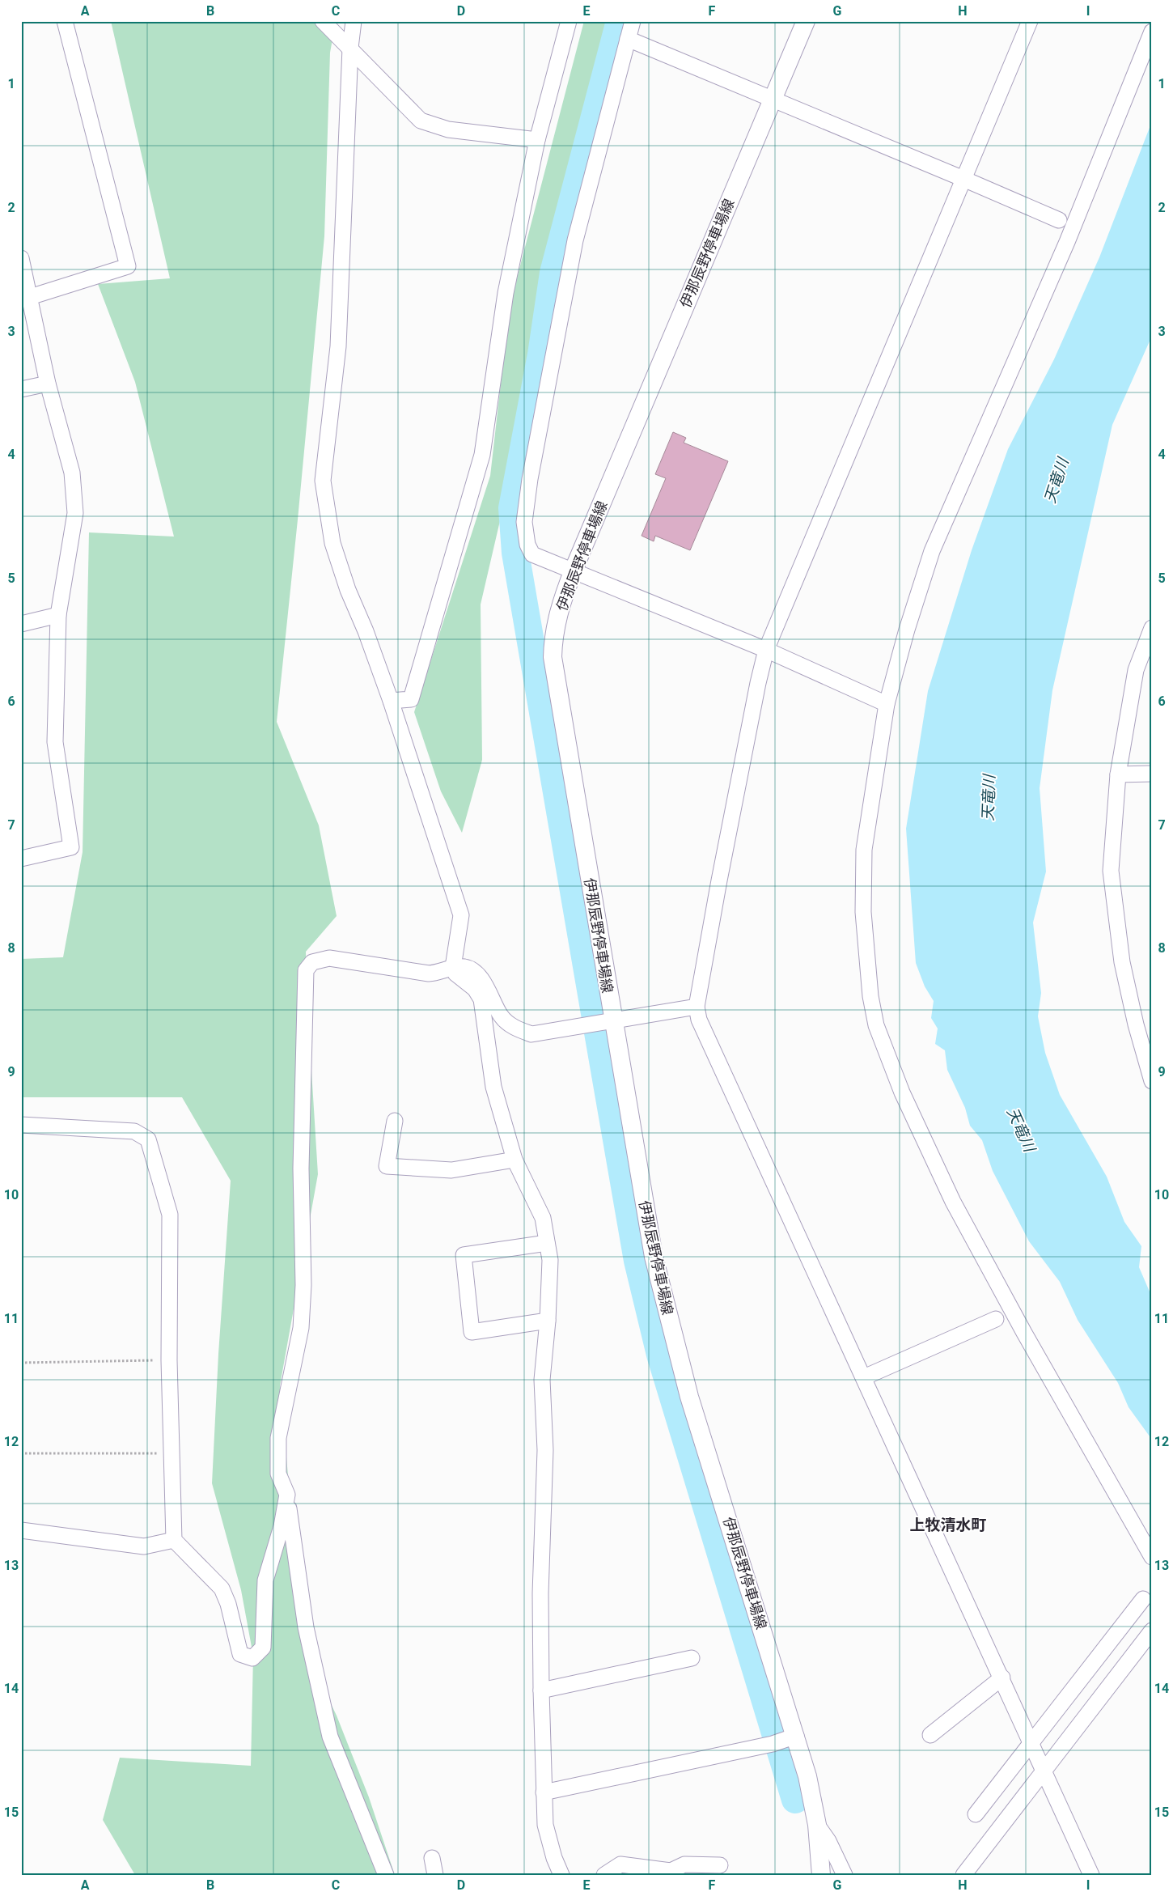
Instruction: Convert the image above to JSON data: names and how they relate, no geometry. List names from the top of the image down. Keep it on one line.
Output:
{"streets":{"main road":["伊那辰野停車場線"]},"districts":["上牧清水町"],"water":["天竜川"],"grid":{"columns":["A","B","C","D","E","F","G","H","I"],"rows":["1","2","3","4","5","6","7","8","9","10","11","12","13","14","15"]}}
